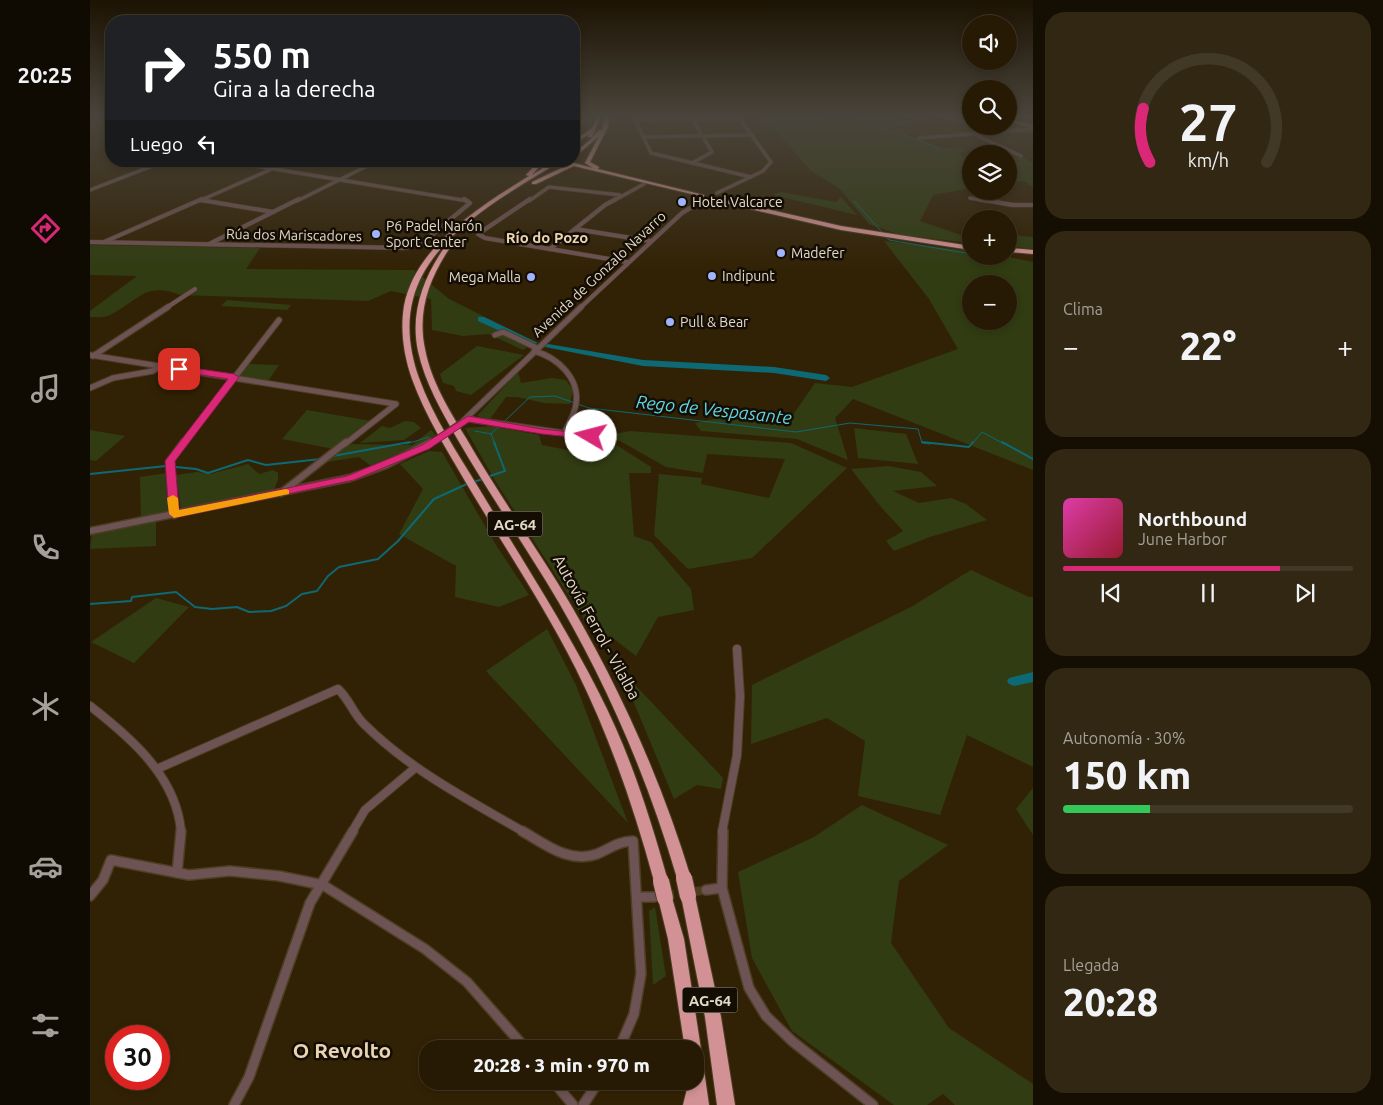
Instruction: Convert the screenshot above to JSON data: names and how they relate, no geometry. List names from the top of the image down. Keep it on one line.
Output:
{"streets":{"highway":["AG-64","Autovía Ferrol - Vilalba"],"street":["Rúa dos Mariscadores","Avenida de Gonzalo Navarro"]},"districts":["Río do Pozo","O Revolto"],"water":["Rego de Vespasante"],"places":["Hotel Valcarce","P6 Padel Narón Sport Center","Madefer","Indipunt","Mega Malla","Pull & Bear"],"page":{"tabs":"20:25","map_buttons":["+","−"],"turn":["550 m","Gira a la derecha"],"then":"Luego","tile":["Clima",["Autonomía · 30%","150 km"],["Llegada","20:28"]],"heat":["−","22°","+"],"song":["Northbound","June Harbor"],"limit":"30","trip":"20:28 · 3 min · 970 m","gauge":["27","km/h"]}}
